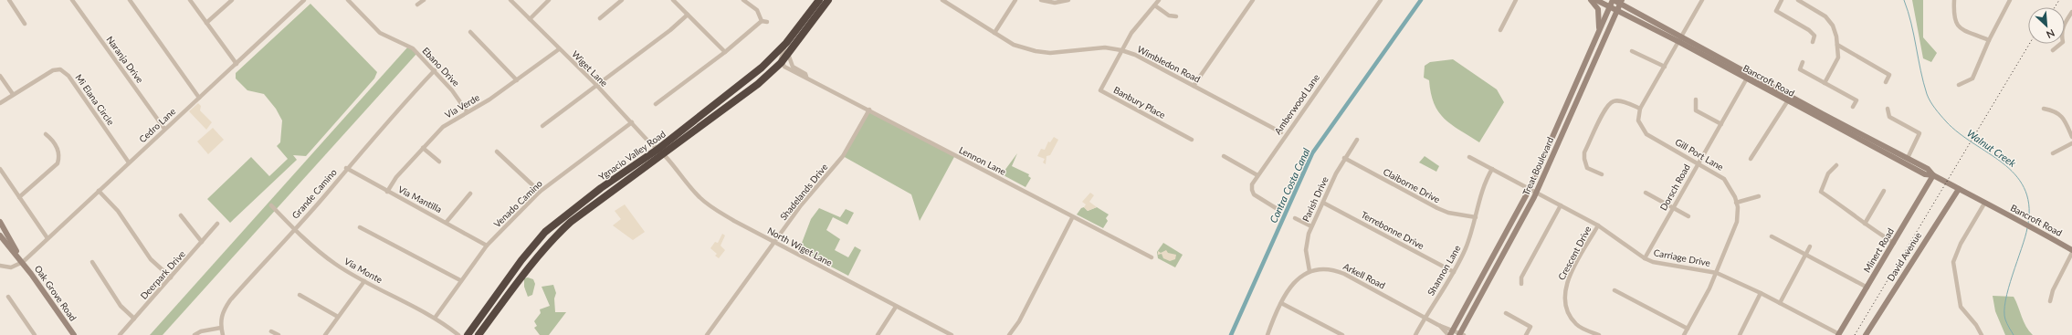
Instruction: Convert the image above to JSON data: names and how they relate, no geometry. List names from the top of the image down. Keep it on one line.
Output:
{"streets":{"highway":["Ygnacio Valley Road"],"street":["Naranja Drive","Wimbledon Road","Ebano Drive","Wiget Lane","Bancroft Road","Mi Elana Circle","Banbury Place","Amberwood Lane","Via Verde","Cedro Lane","Gill Port Lane","Lennon Lane","Treat Boulevard","Claiborne Drive","Dorsch Road","Shadelands Drive","Grande Camino","Via Mantilla","Parish Drive","Venado Camino","Terrebonne Drive","North Wiget Lane","Minert Road","Crescent Drive","David Avenue","Carriage Drive","Via Monte","Shannon Lane","Deerpark Drive","Arkell Road","Oak Grove Road"]},"crossings":[["Naranja Drive","Cedro Lane"],["Wimbledon Road","Banbury Place"],["Ebano Drive","Via Verde"],["Ebano Drive","Grande Camino"],["Wiget Lane","Via Verde"],["Wiget Lane","Ygnacio Valley Road"],["Wiget Lane","Venado Camino"],["Wiget Lane","North Wiget Lane"],["Bancroft Road","Treat Boulevard"],["Bancroft Road","Dorsch Road"],["Bancroft Road","Minert Road"],["Bancroft Road","David Avenue"],["Mi Elana Circle","Cedro Lane"],["Via Verde","Via Mantilla"],["Cedro Lane","Oak Grove Road"],["Gill Port Lane","Dorsch Road"],["Gill Port Lane","Carriage Drive"],["Ygnacio Valley Road","Lennon Lane"],["Ygnacio Valley Road","North Wiget Lane"],["Lennon Lane","Shadelands Drive"],["Treat Boulevard","Carriage Drive"],["Treat Boulevard","Arkell Road"],["Claiborne Drive","Parish Drive"],["Claiborne Drive","Shannon Lane"],["Dorsch Road","Carriage Drive"],["Shadelands Drive","North Wiget Lane"],["Grande Camino","Via Mantilla"],["Grande Camino","Via Monte"],["Via Mantilla","Venado Camino"],["Parish Drive","Terrebonne Drive"],["Parish Drive","Arkell Road"],["Venado Camino","Via Monte"],["Terrebonne Drive","Shannon Lane"],["Minert Road","Carriage Drive"],["Crescent Drive","Carriage Drive"],["Carriage Drive","Shannon Lane"],["Shannon Lane","Arkell Road"]],"water":["Walnut Creek","Contra Costa Canal"],"north":"bottom right"}
